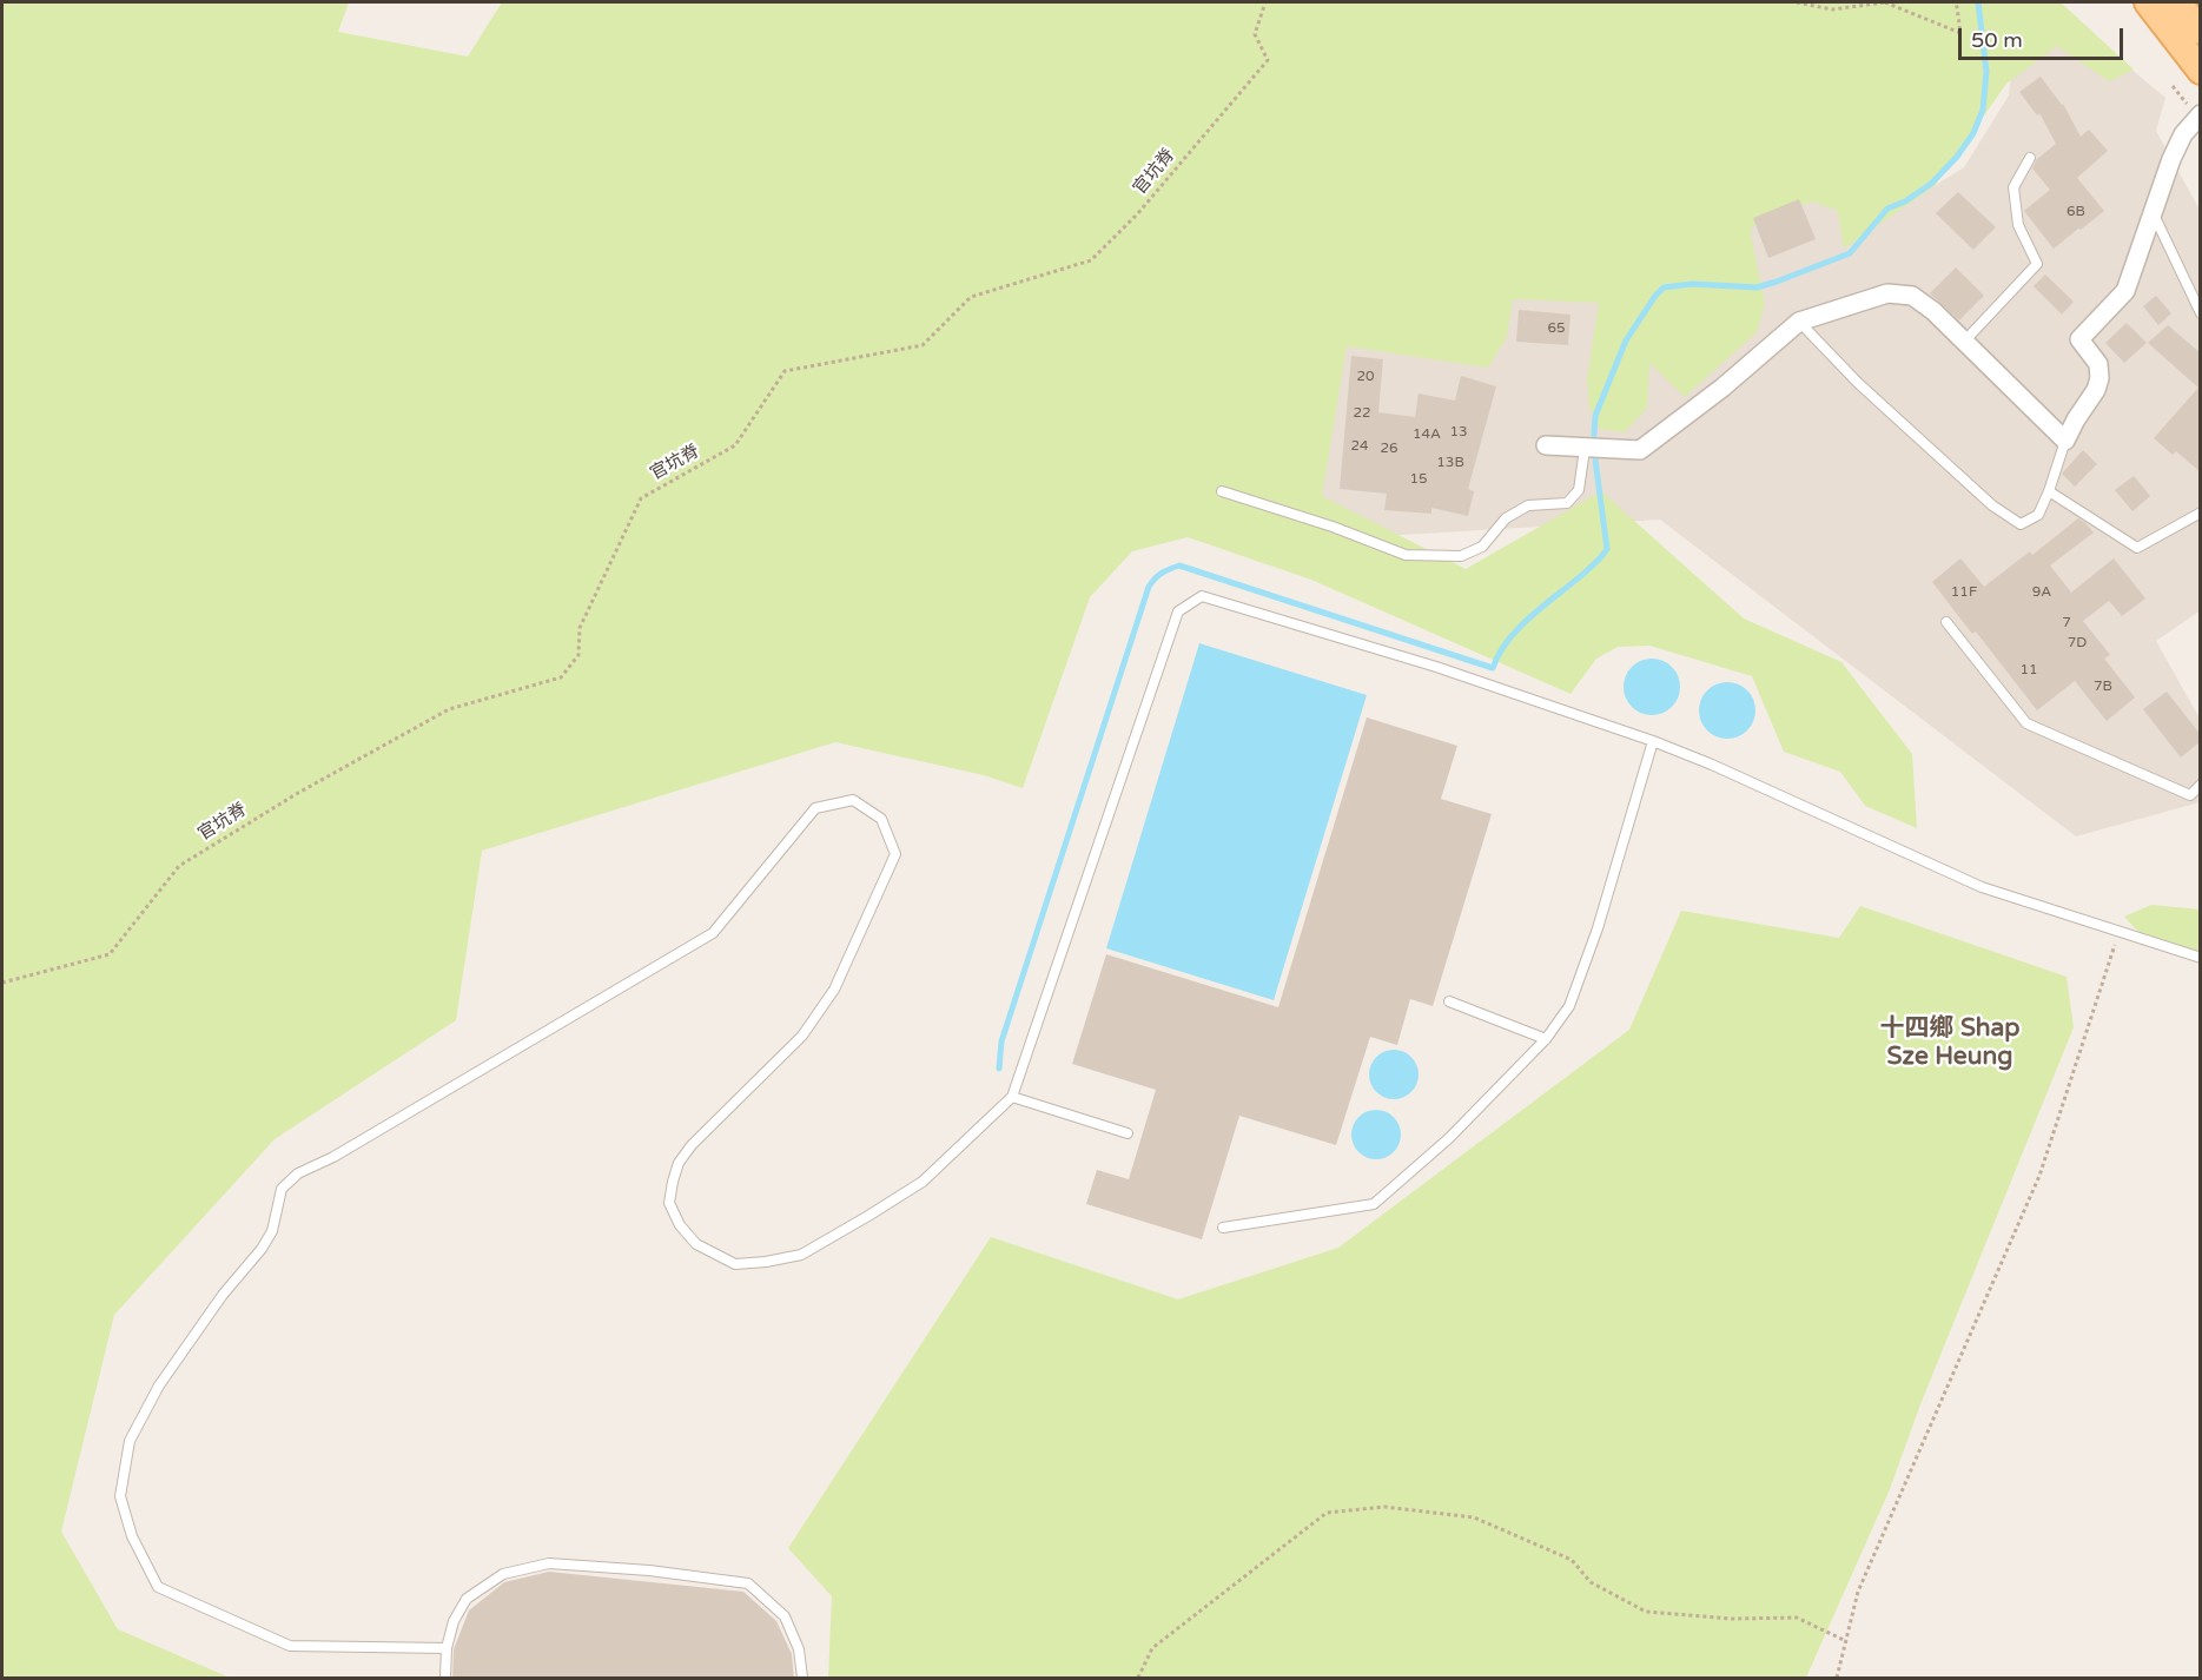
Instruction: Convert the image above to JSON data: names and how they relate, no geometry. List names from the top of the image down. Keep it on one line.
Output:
{"streets":{"path":["官坑脊"]},"districts":["十四鄉 Shap Sze Heung"],"house_numbers":["6B","65","20","22","13","14A","24","26","13B","15","11F","9A","7","7D","11","7B"],"scale_bar":"50 m"}
